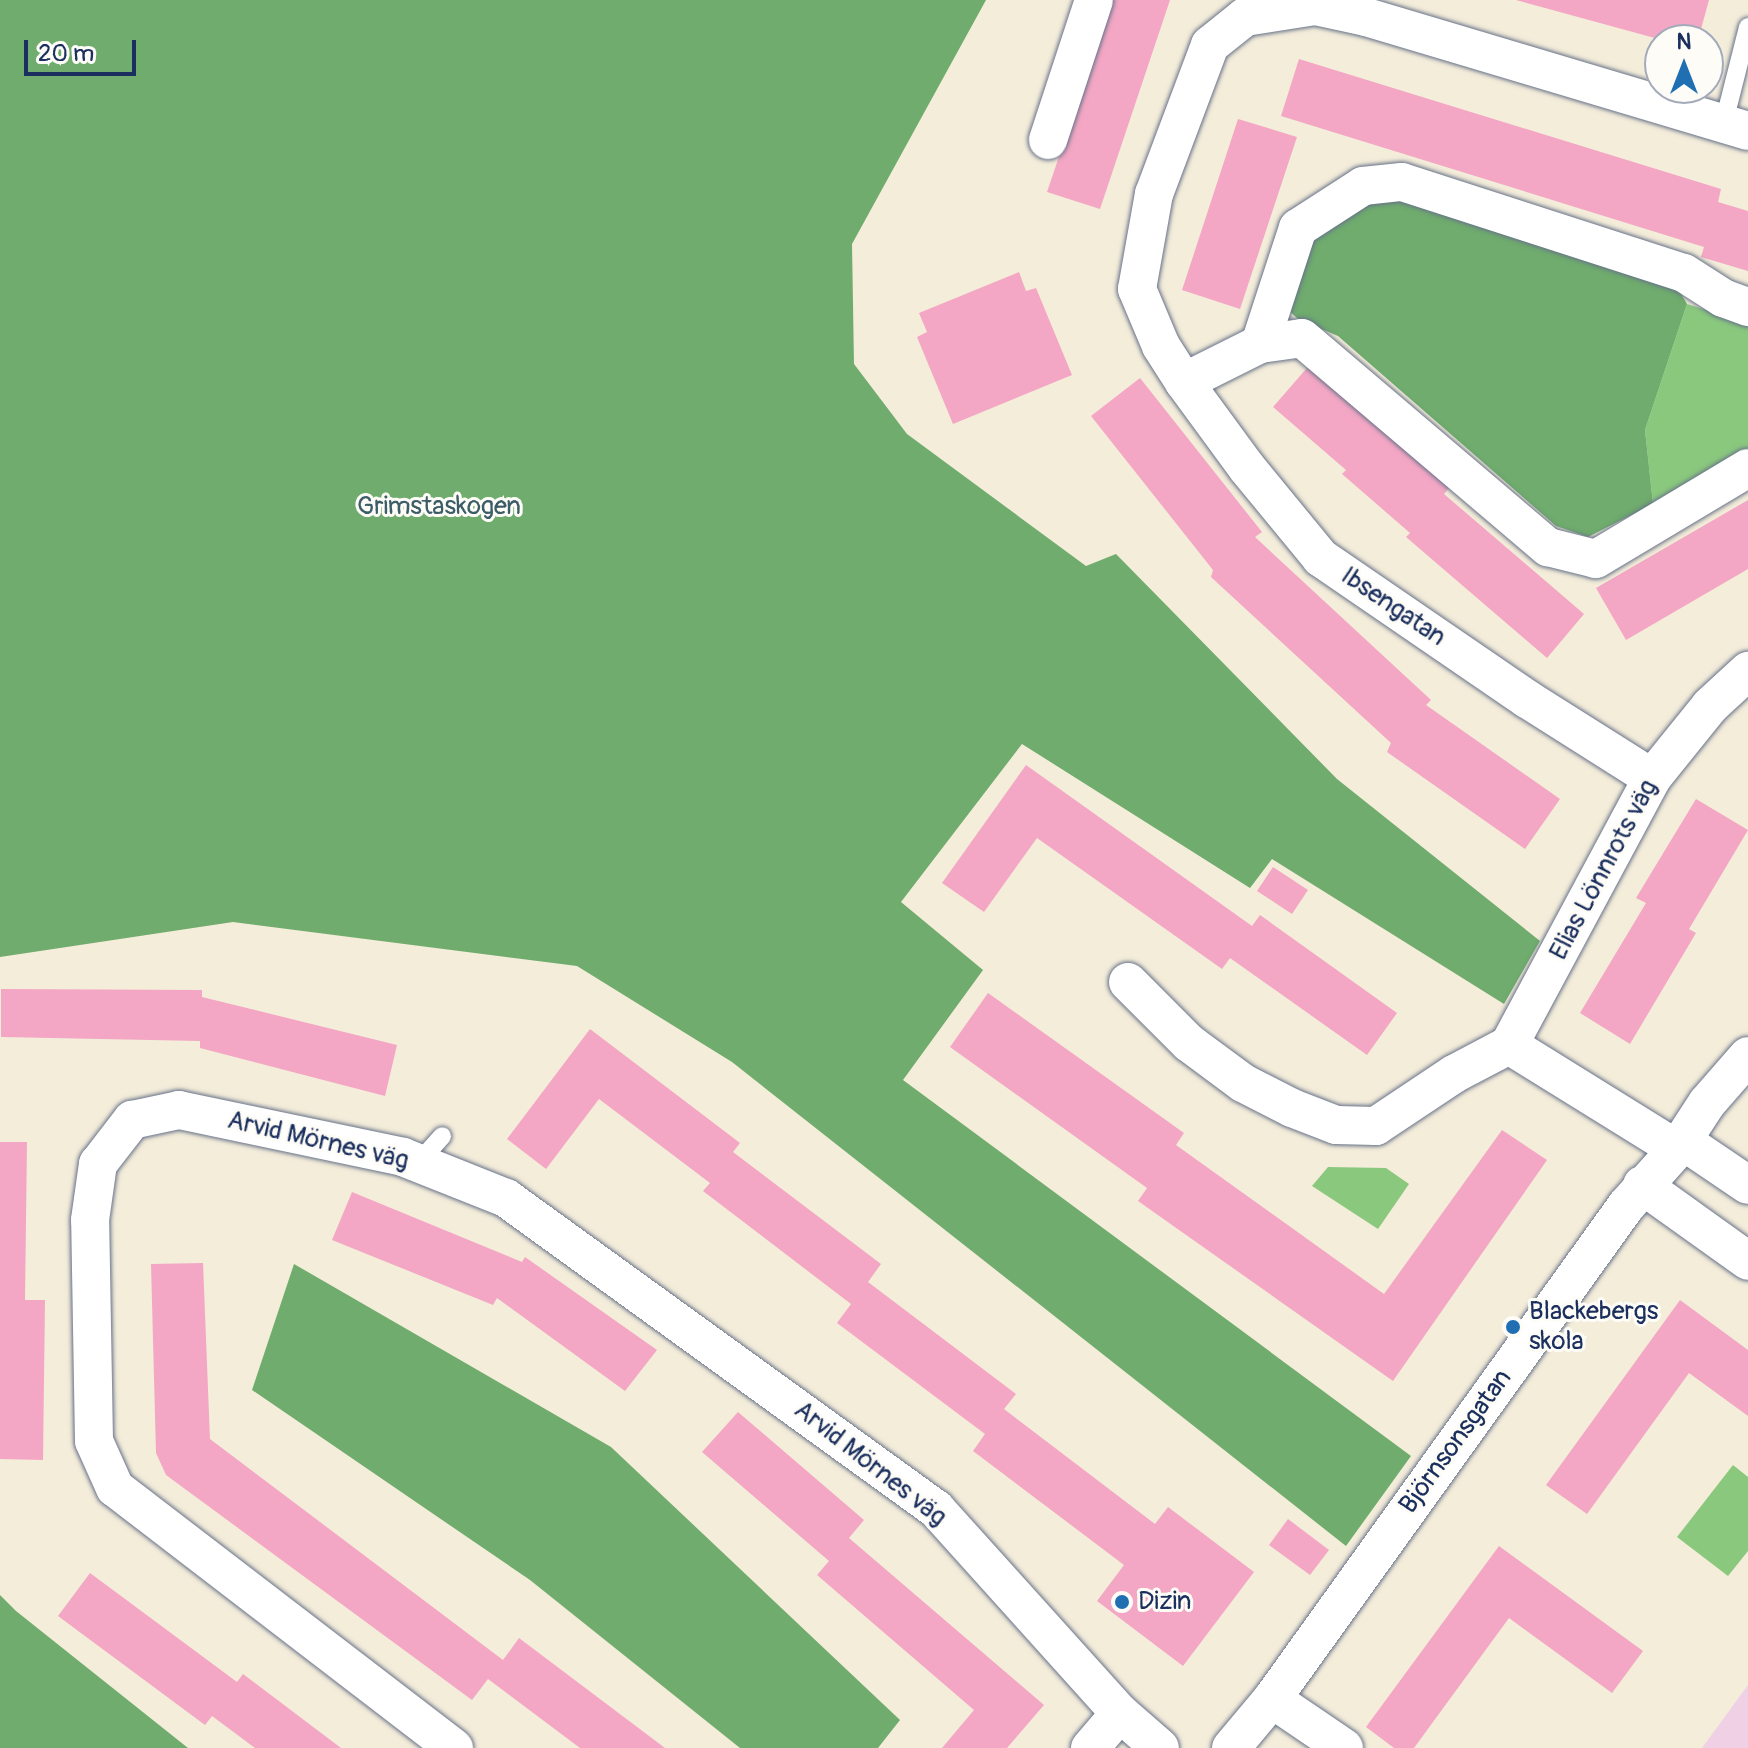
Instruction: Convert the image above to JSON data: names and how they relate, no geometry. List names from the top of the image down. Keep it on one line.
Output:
{"streets":{"street":["Ibsengatan","Elias Lönnrots väg","Arvid Mörnes väg","Björnsonsgatan"]},"crossings":[["Ibsengatan","Elias Lönnrots väg"]],"parks":["Grimstaskogen"],"places":["Blackebergs skola","Dizin"],"scale_bar":"20 m","north":"top"}
